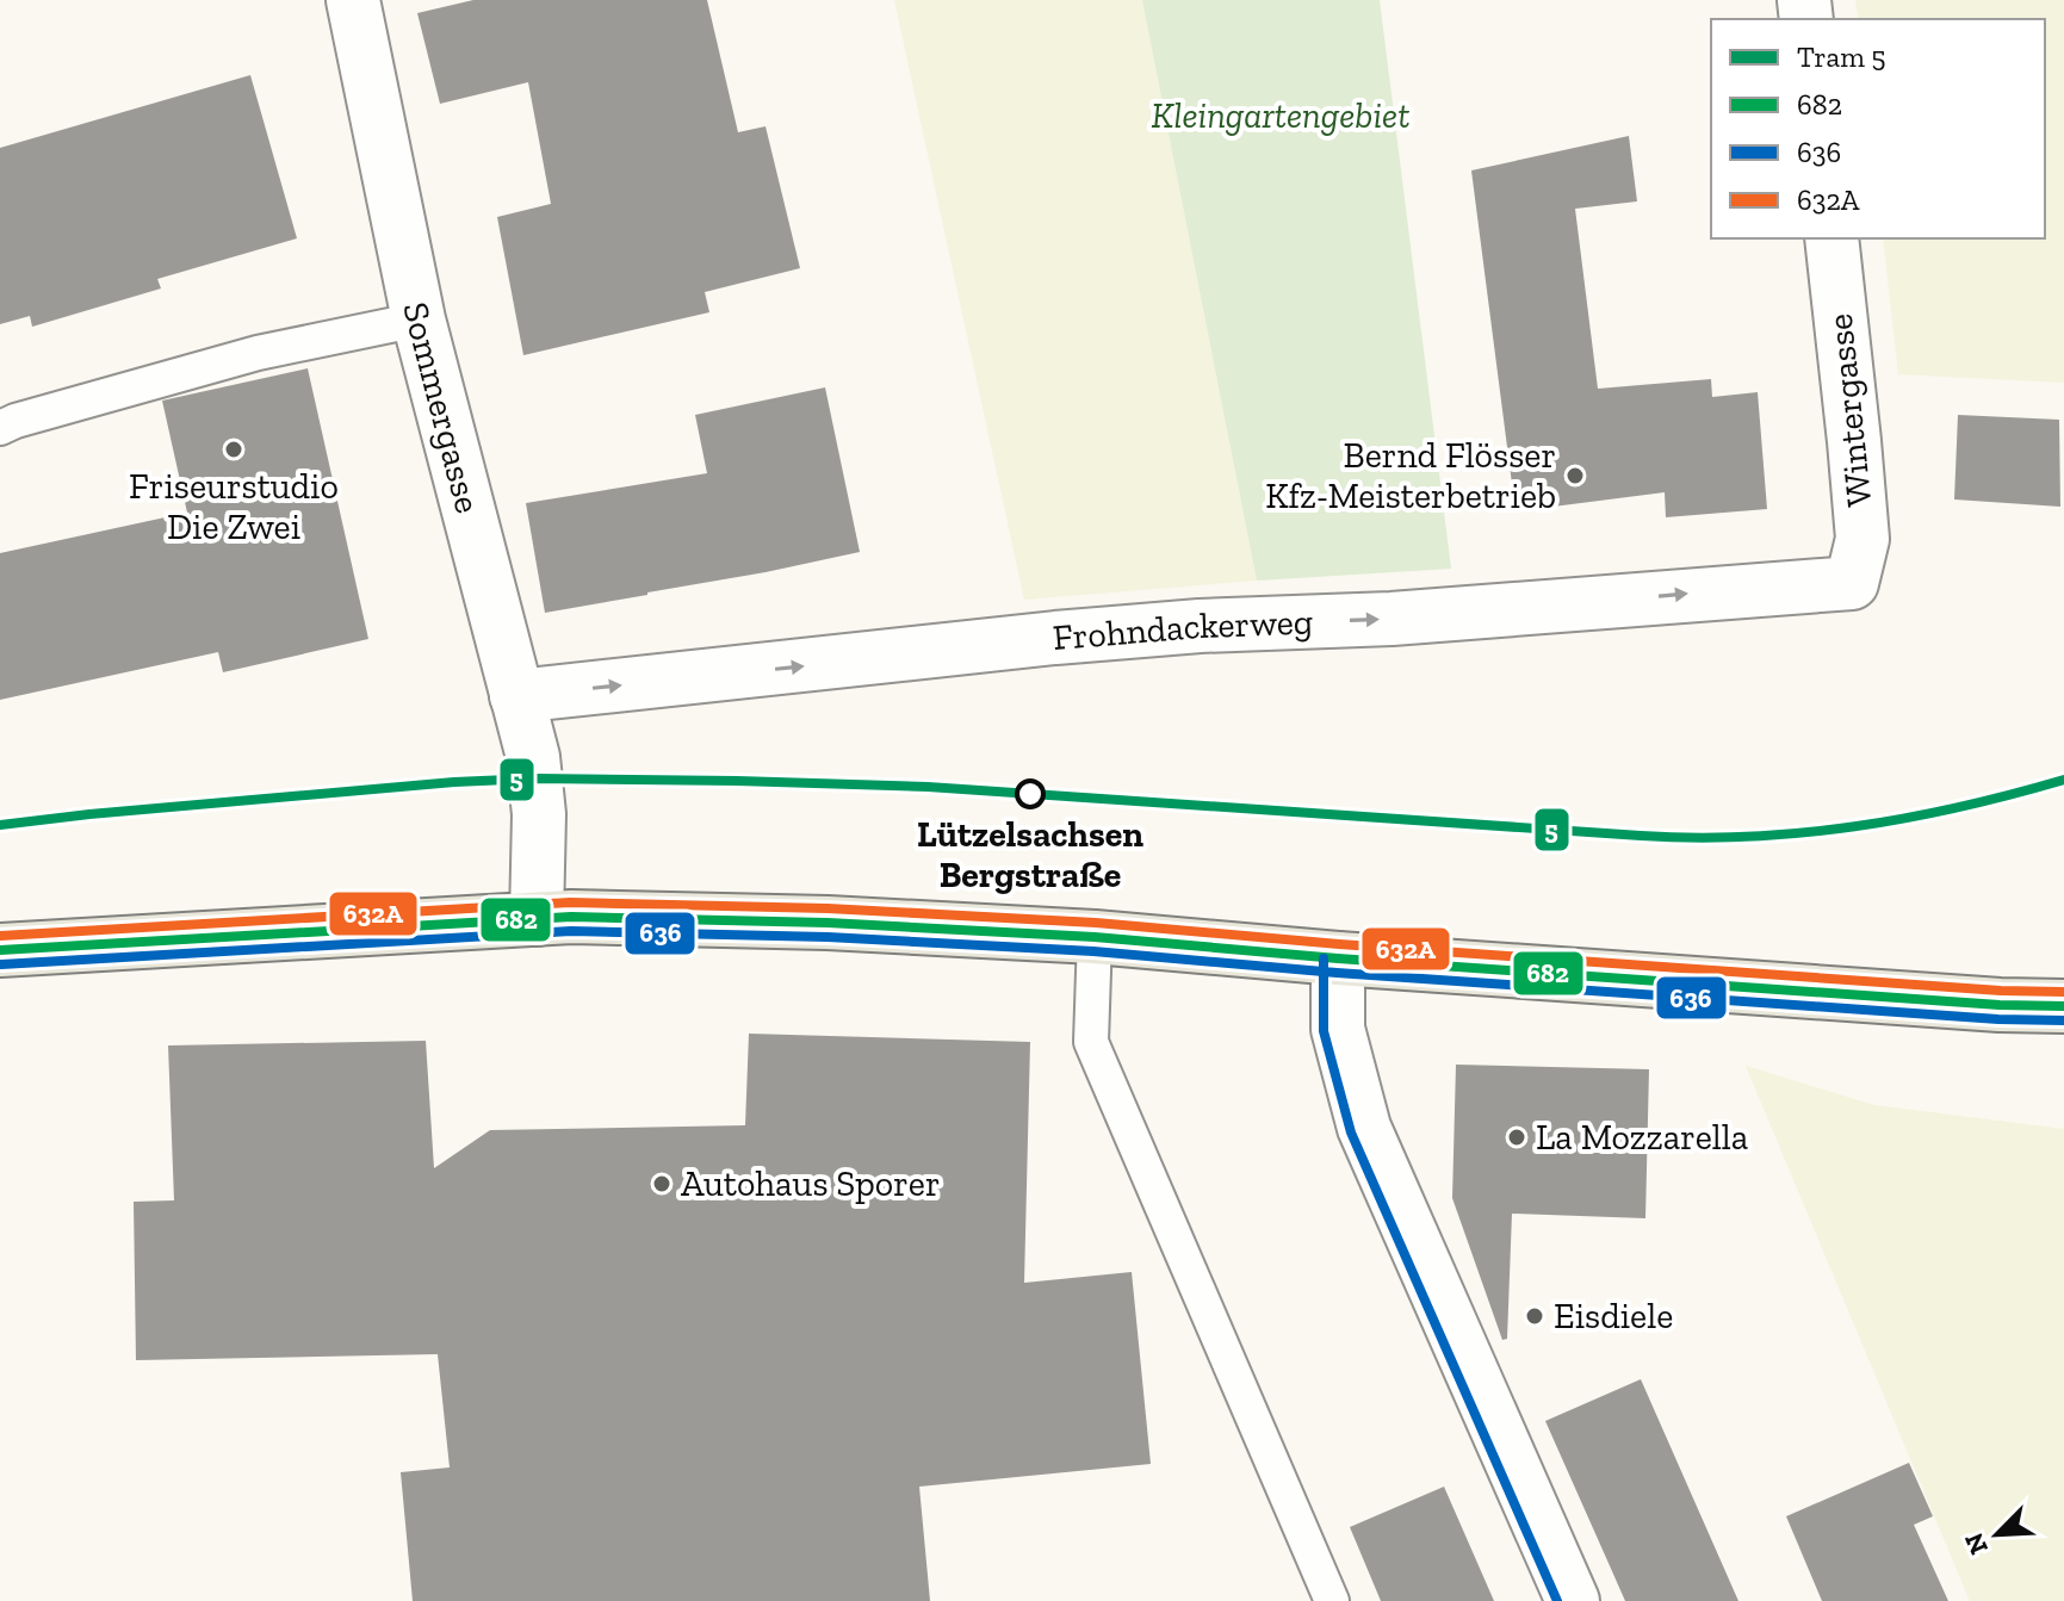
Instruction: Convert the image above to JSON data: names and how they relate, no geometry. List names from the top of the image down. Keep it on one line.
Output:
{"streets":{"street":["Sommergasse","Wintergasse","Frohndackerweg"]},"crossings":[["Sommergasse","Frohndackerweg"],["Wintergasse","Frohndackerweg"]],"one_way":["Frohndackerweg"],"parks":["Kleingartengebiet"],"places":["Friseurstudio Die Zwei","Bernd Flösser Kfz-Meisterbetrieb","Lützelsachsen Bergstraße","La Mozzarella","Autohaus Sporer","Eisdiele"],"lines":["tram line 5","transit line 632A","transit line 682","transit line 636"],"legend":["Tram 5","682","636","632A"],"north":"bottom left"}
